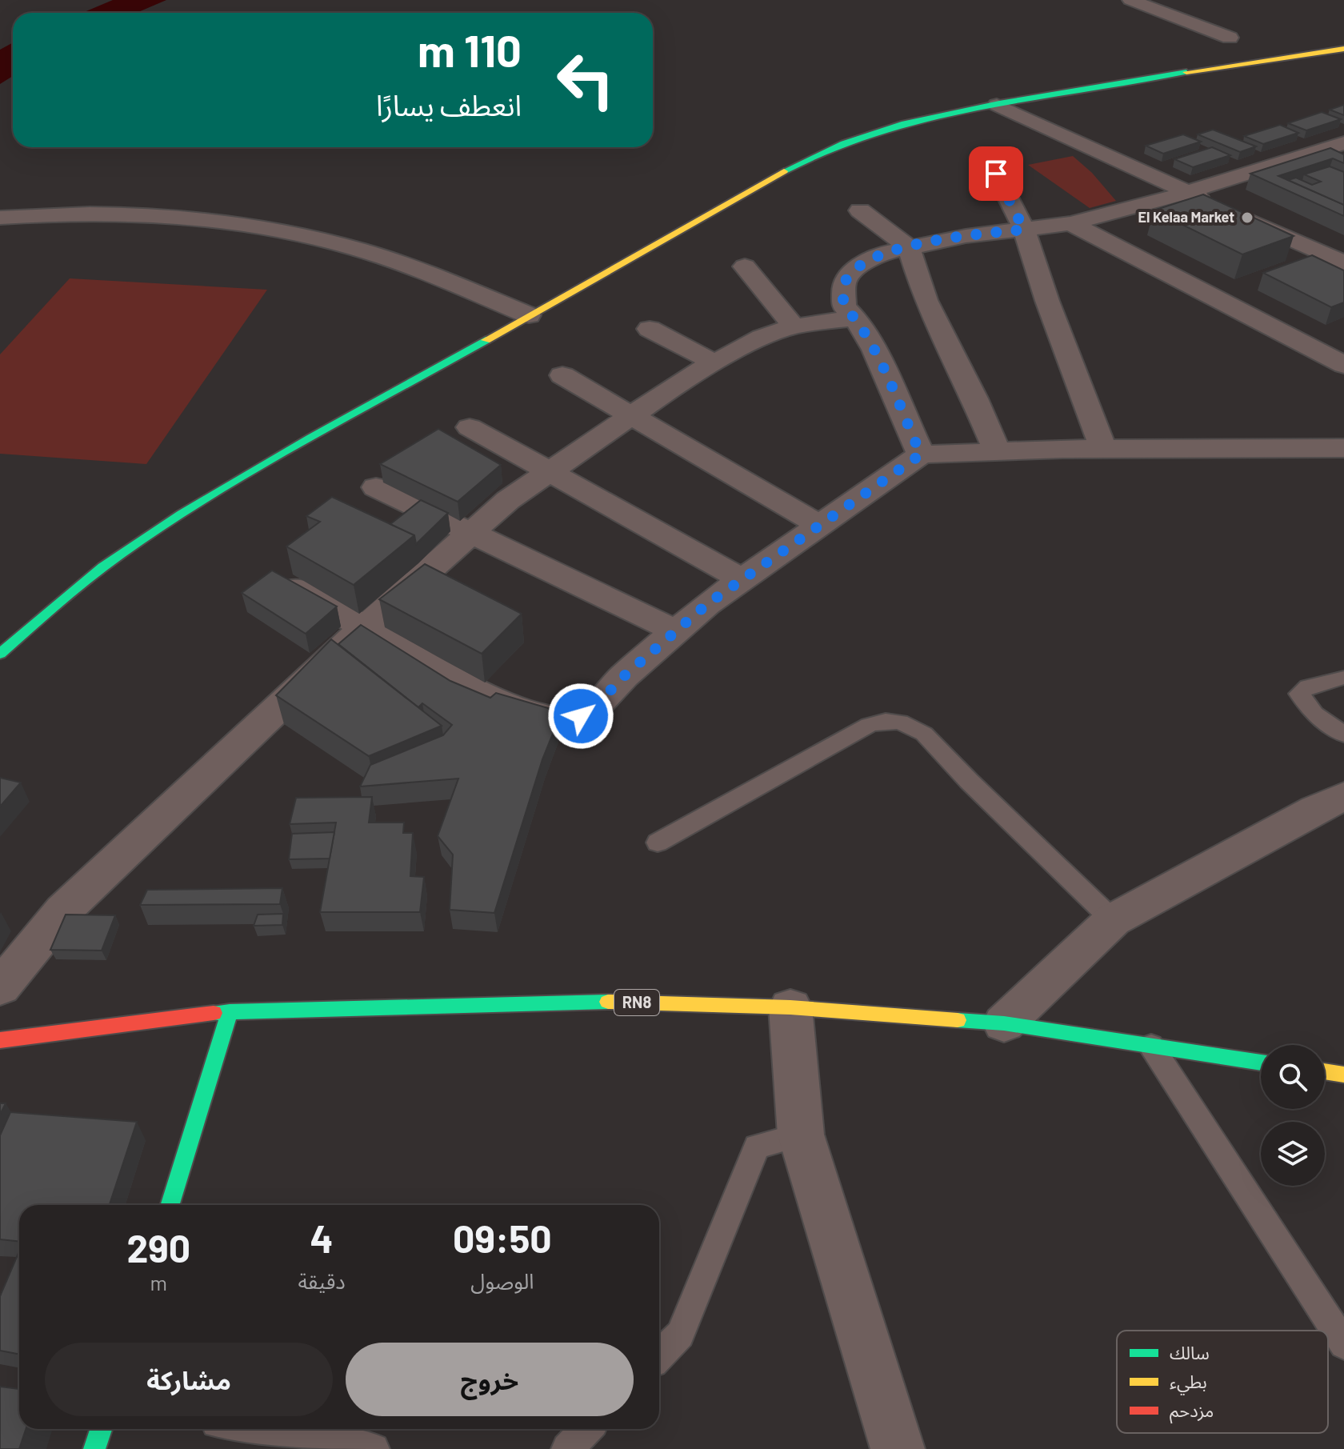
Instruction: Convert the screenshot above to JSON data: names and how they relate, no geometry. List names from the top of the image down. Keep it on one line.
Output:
{"streets":{"main road":["RN8"]},"places":["El Kelaa Market"],"legend":["سالك","بطيء","مزدحم"],"page":{"turn":["110 m","انعطف يسارًا"],"eta":["09:50","الوصول","4","دقيقة","290","m"],"buttons":["خروج","مشاركة"]}}
